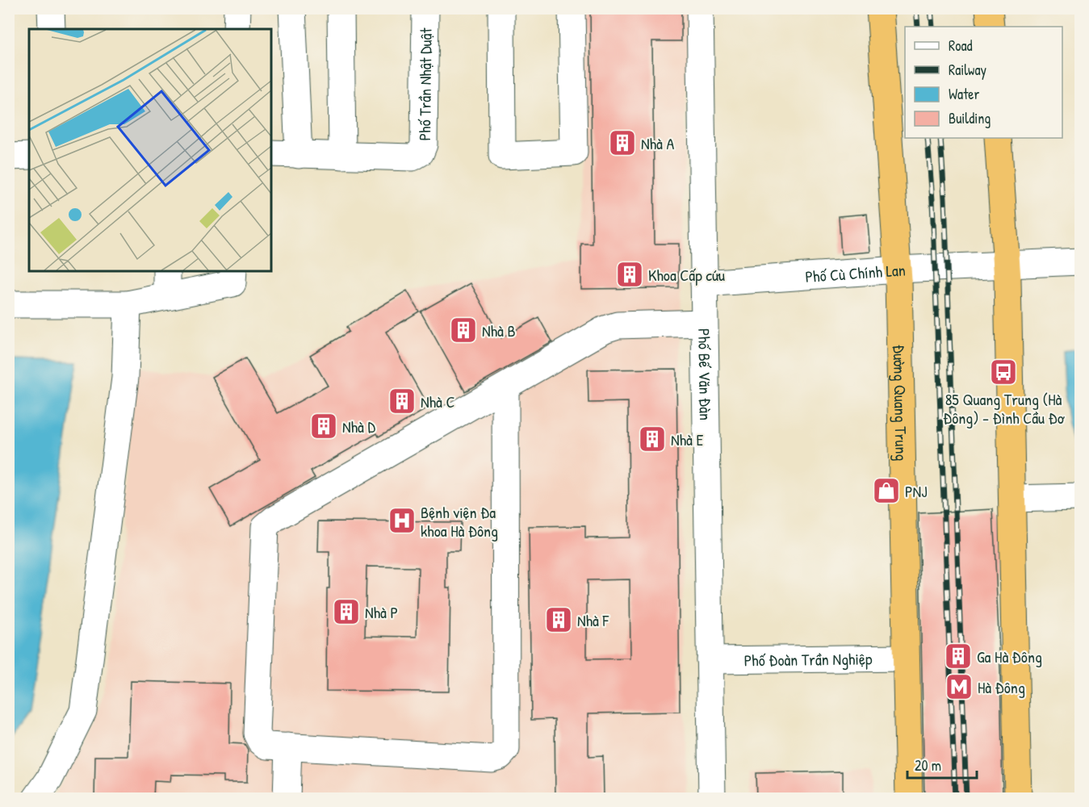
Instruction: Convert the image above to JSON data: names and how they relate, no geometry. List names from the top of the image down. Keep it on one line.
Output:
{"streets":{"highway":["Đường Quang Trung"],"street":["Phố Trần Nhật Duật","Phố Cù Chính Lan","Phố Bế Văn Đàn","Phố Đoàn Trần Nghiệp"]},"crossings":[["Phố Cù Chính Lan","Phố Bế Văn Đàn"],["Phố Cù Chính Lan","Đường Quang Trung"],["Phố Bế Văn Đàn","Phố Đoàn Trần Nghiệp"],["Đường Quang Trung","Phố Đoàn Trần Nghiệp"]],"places":{"building":["Nhà A","Khoa Cấp cứu","Nhà B","Nhà C","Nhà D","Nhà E","Nhà P","Nhà F","Ga Hà Đông"],"bus stop":["85 Quang Trung (Hà Đông) - Đình Cầu Đơ"],"shop":["PNJ"],"hospital":["Bệnh viện Đa khoa Hà Đông"],"metro station":["Hà Đông"]},"legend":["Road","Railway","Water","Building"],"scale_bar":"20 m"}
